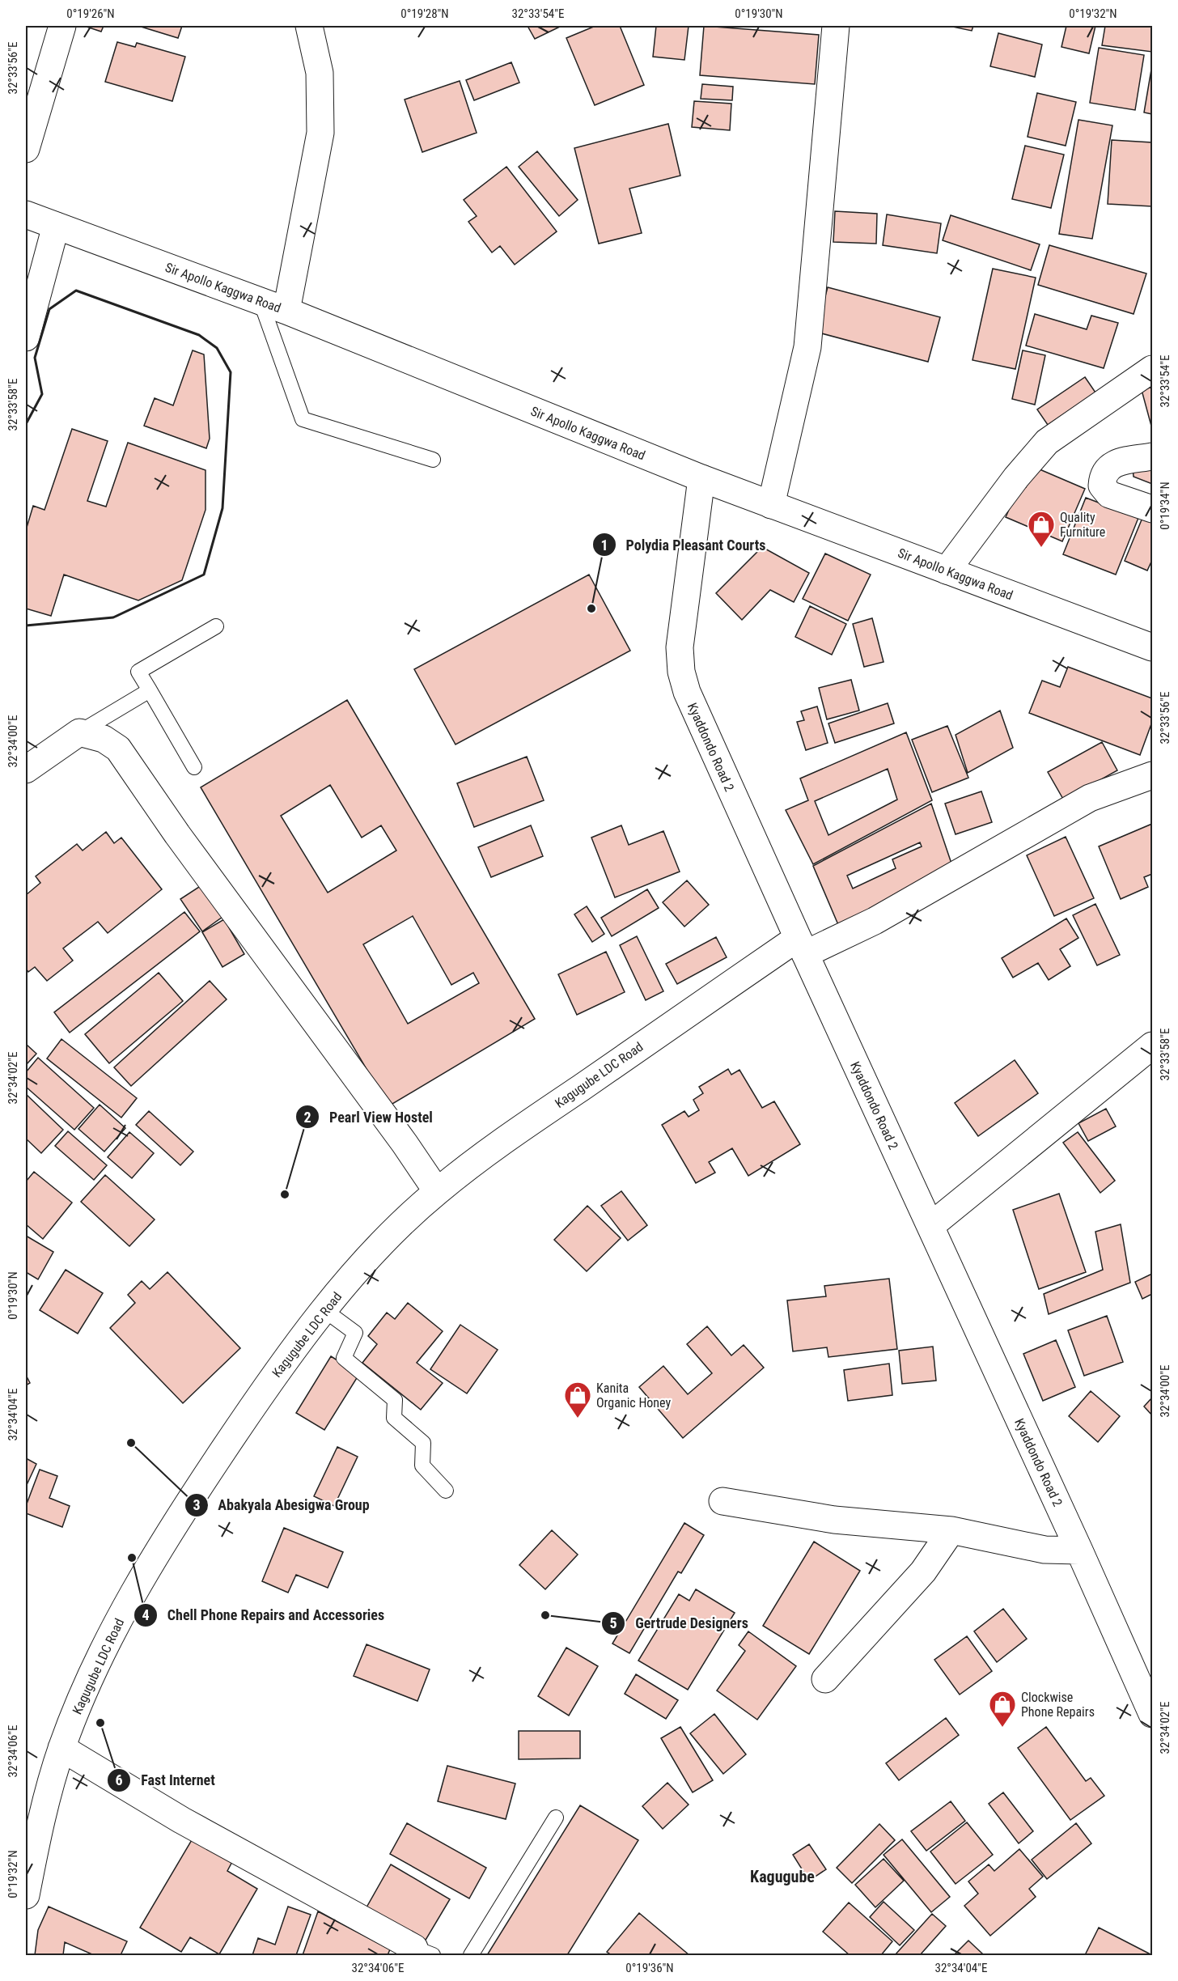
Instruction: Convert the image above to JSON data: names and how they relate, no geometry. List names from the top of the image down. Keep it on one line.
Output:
{"streets":{"street":["Sir Apollo Kaggwa Road","Kyaddondo Road 2","Kagugube LDC Road"]},"crossings":[["Sir Apollo Kaggwa Road","Kyaddondo Road 2"],["Kyaddondo Road 2","Kagugube LDC Road"]],"districts":["Kagugube"],"places":{"shop":["Quality Furniture","Kanita Organic Honey","Clockwise Phone Repairs"],"other":["Polydia Pleasant Courts","Pearl View Hostel","Abakyala Abesigwa Group","Chell Phone Repairs and Accessories","Gertrude Designers","Fast Internet"]},"coordinates":["0°19'26\"N","0°19'28\"N","32°33'54\"E","0°19'30\"N","0°19'32\"N","32°33'56\"E","32°33'58\"E","0°19'34\"N","32°34'00\"E","32°34'02\"E","32°34'04\"E","32°34'06\"E","0°19'36\"N"]}
